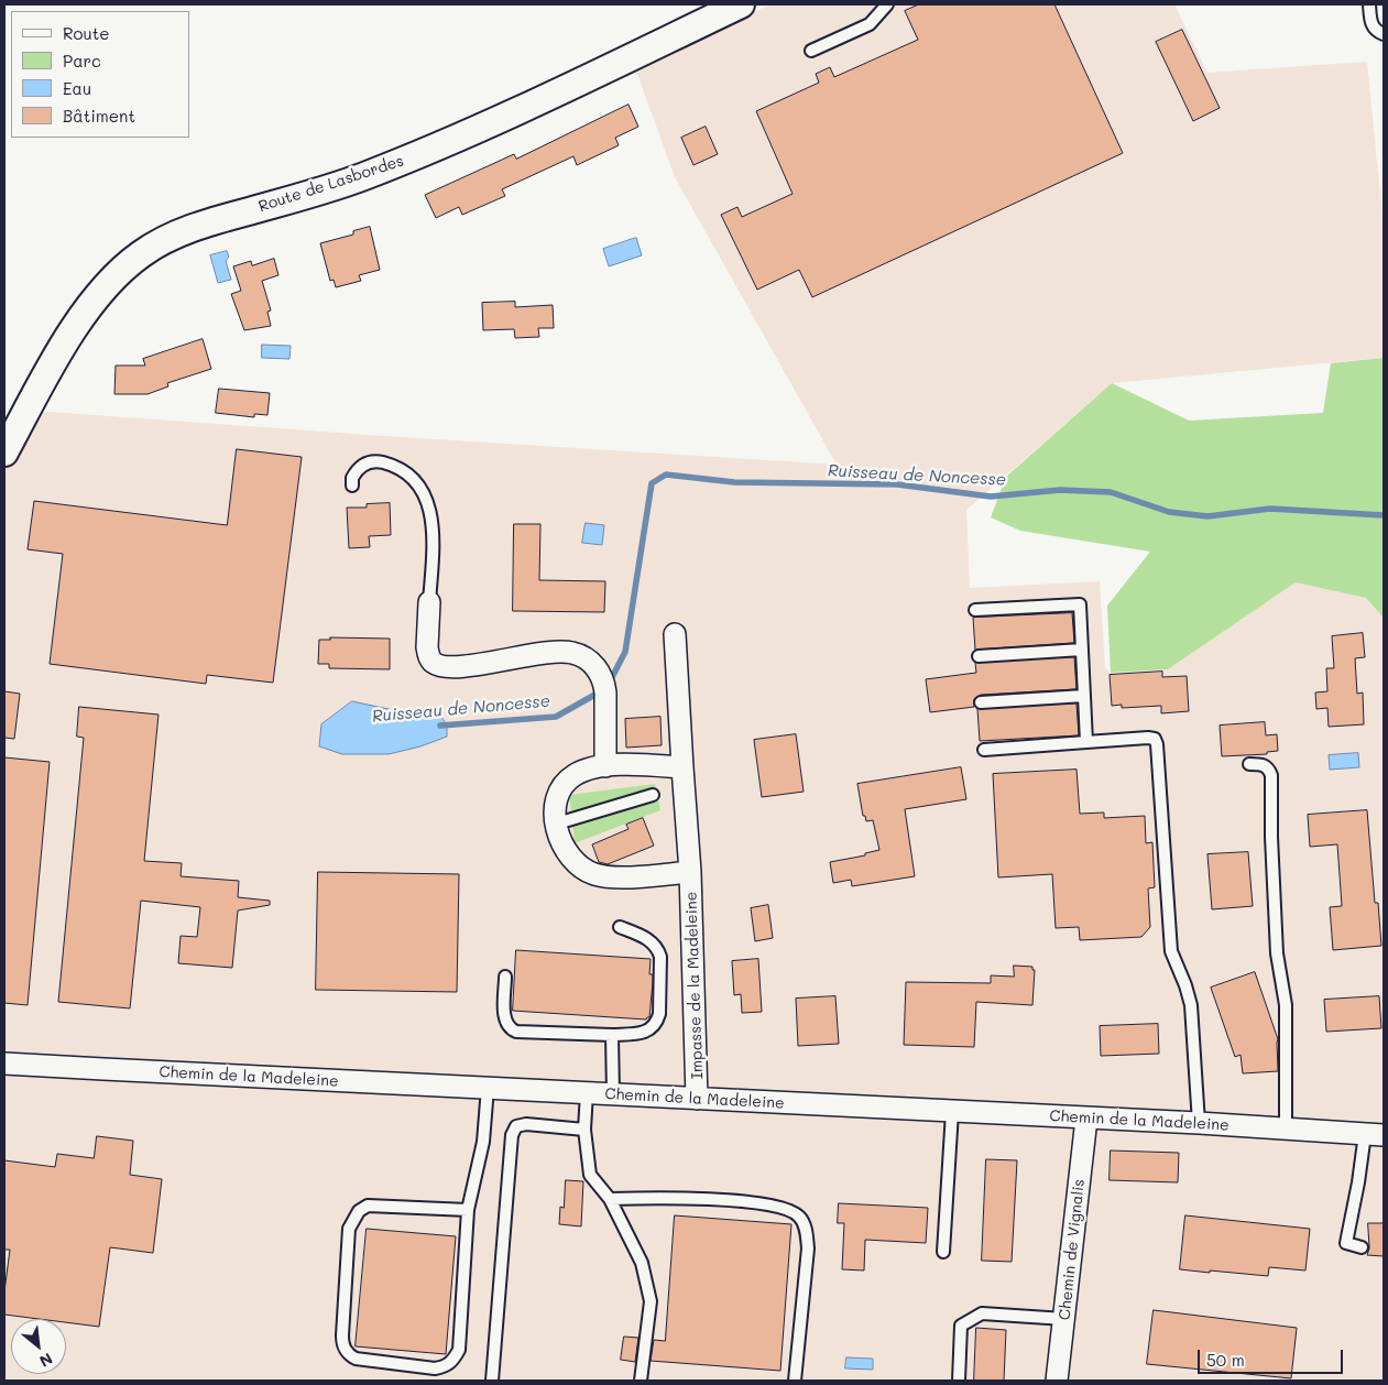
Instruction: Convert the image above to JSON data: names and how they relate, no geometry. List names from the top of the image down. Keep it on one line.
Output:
{"streets":{"street":["Route de Lasbordes","Impasse de la Madeleine","Chemin de la Madeleine","Chemin de Vignalis"]},"crossings":[["Impasse de la Madeleine","Chemin de la Madeleine"],["Chemin de la Madeleine","Chemin de Vignalis"]],"water":["Ruisseau de Noncesse"],"legend":["Route","Parc","Eau","Bâtiment"],"scale_bar":"50 m","north":"bottom right"}
